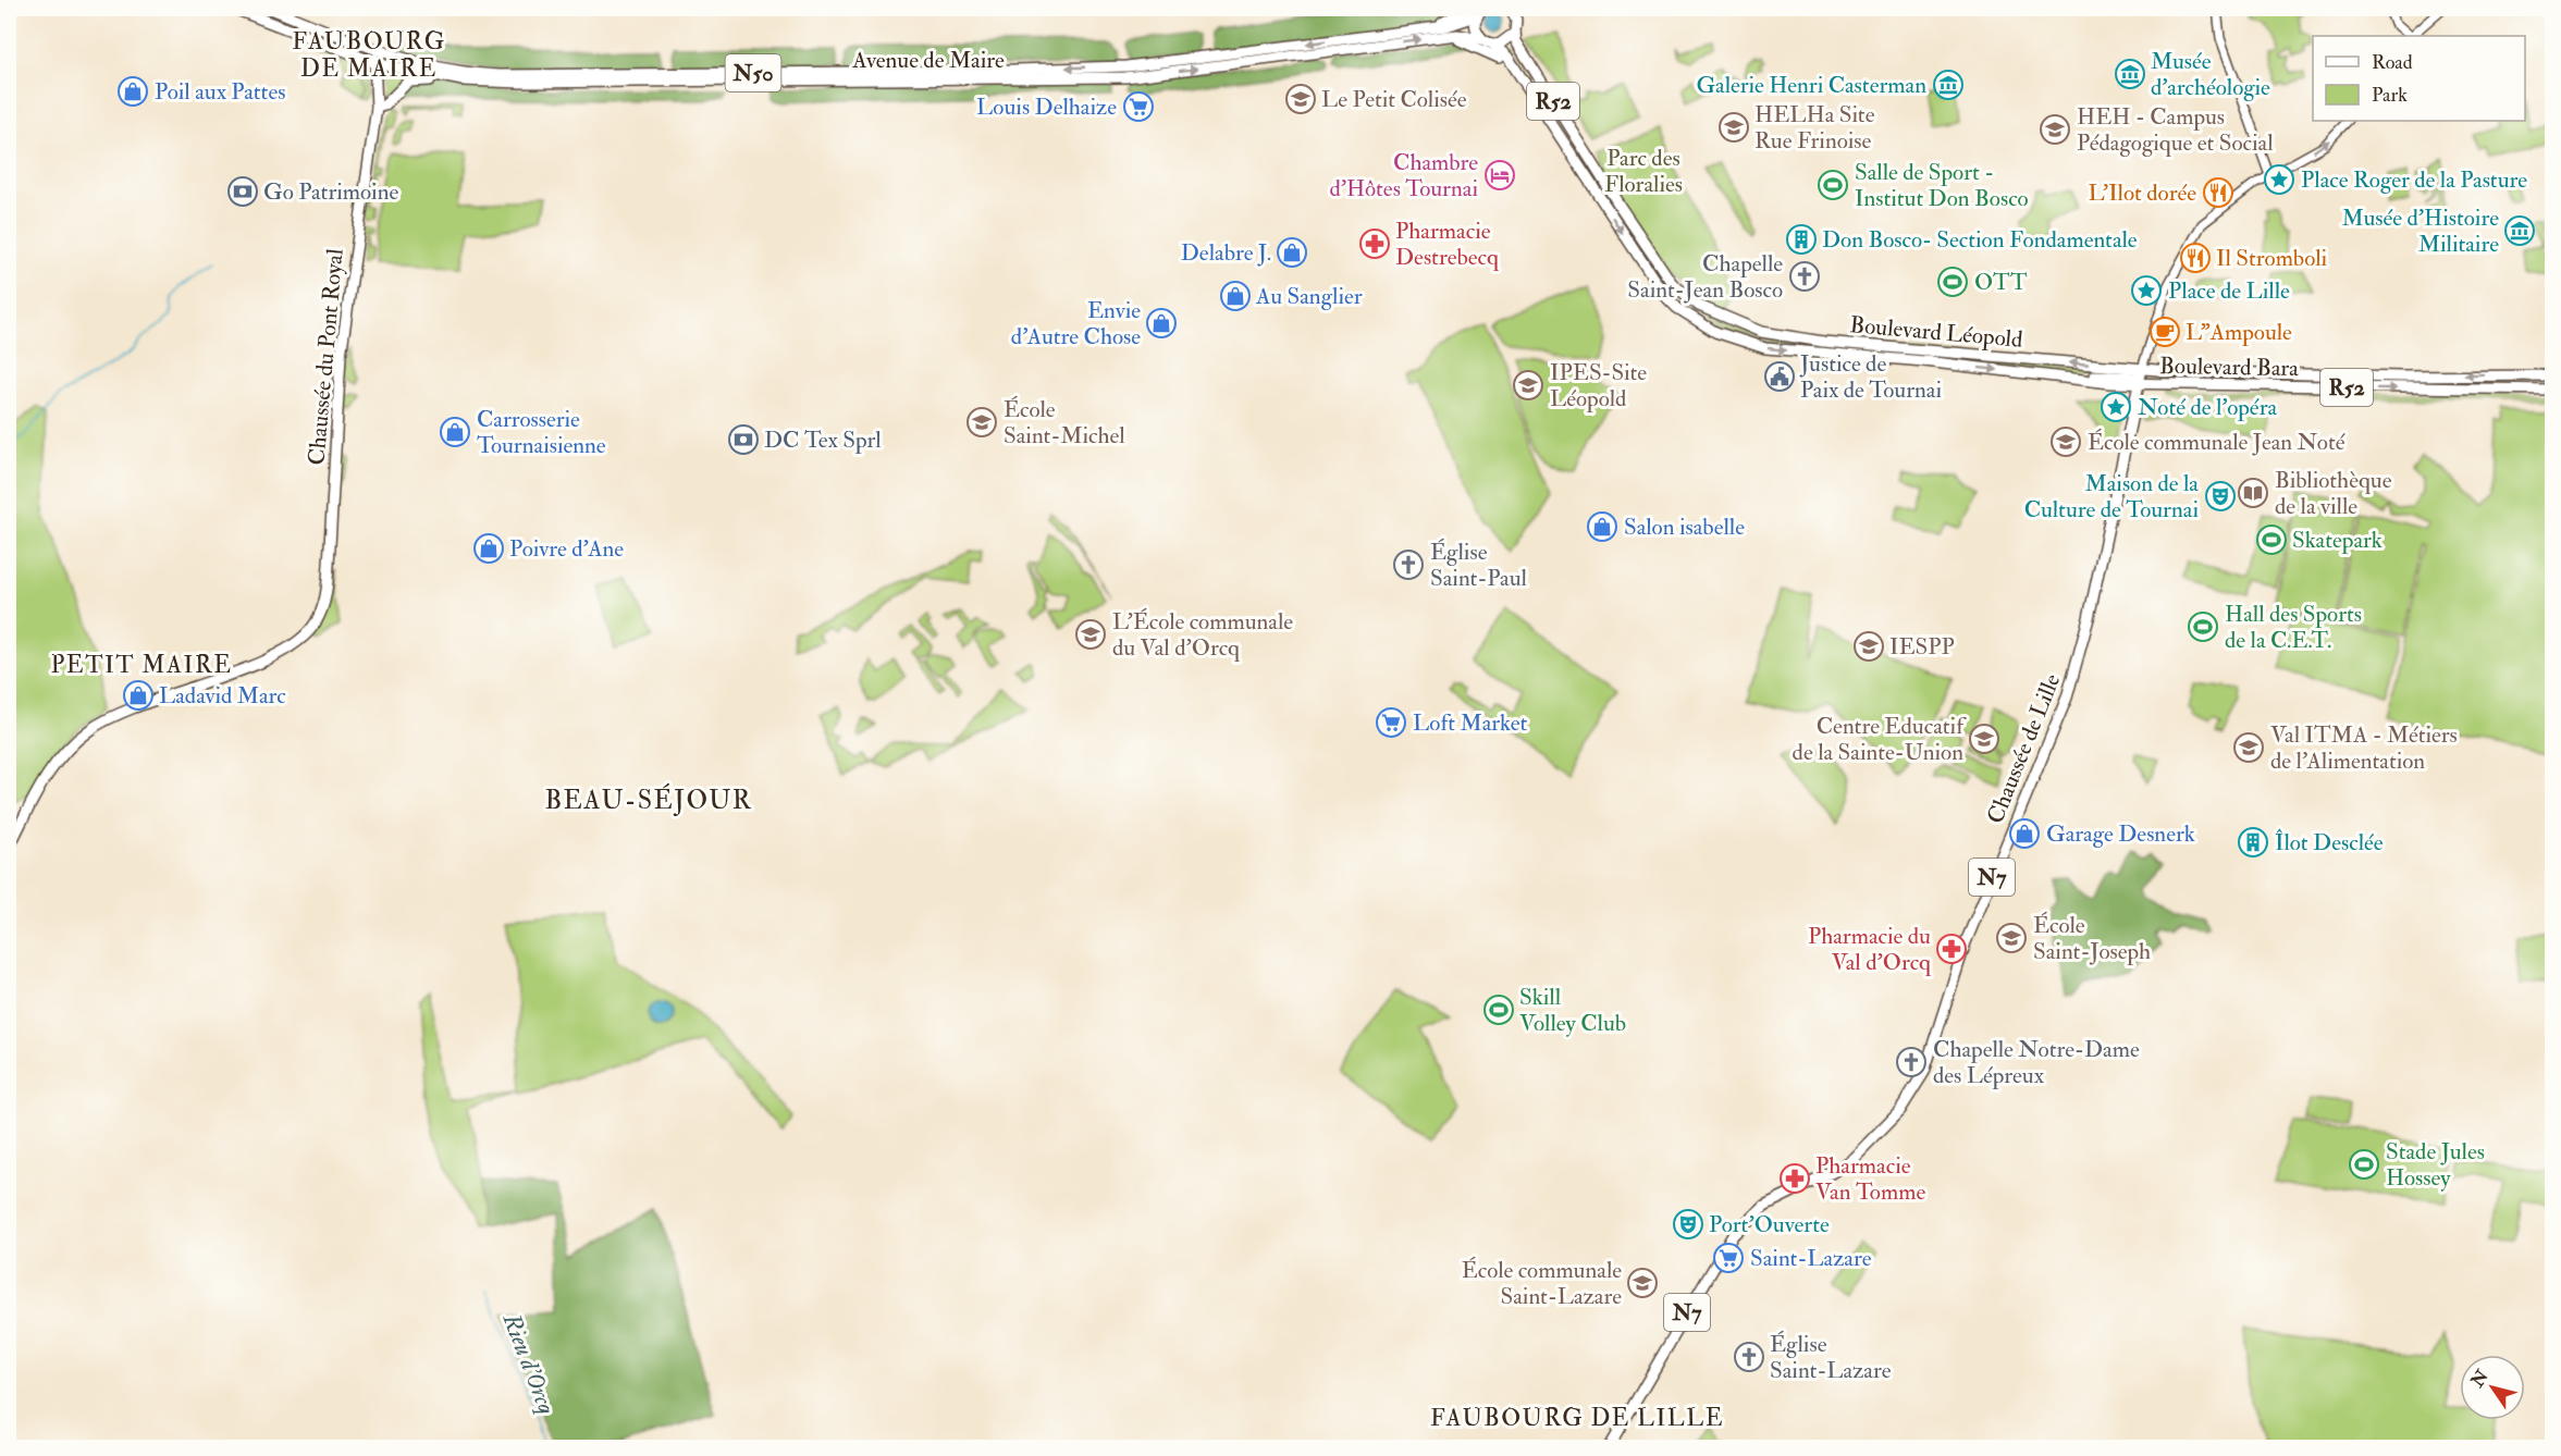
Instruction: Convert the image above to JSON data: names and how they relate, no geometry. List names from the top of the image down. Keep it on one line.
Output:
{"streets":{"main road":["Avenue de Maire","N50","R52","Boulevard Léopold","Chaussée du Pont Royal","Boulevard Bara","Chaussée de Lille","N7"]},"crossings":[["Avenue de Maire","N50"],["Avenue de Maire","R52"],["Avenue de Maire","Chaussée du Pont Royal"],["N50","Chaussée du Pont Royal"],["R52","Boulevard Léopold"],["Boulevard Léopold","Boulevard Bara"],["Boulevard Léopold","Chaussée de Lille"],["Boulevard Bara","Chaussée de Lille"]],"districts":["FAUBOURG DE MAIRE","PETIT MAIRE","BEAU-SÉJOUR","FAUBOURG DE LILLE"],"water":["Rieu d'Orcq"],"parks":["Parc des Floralies"],"places":{"museum":["Musée d'archéologie","Galerie Henri Casterman","Musée d'Histoire Militaire"],"shop":["Poil aux Pattes","Delabre J.","Au Sanglier","Envie d'Autre Chose","Carrosserie Tournaisienne","Salon isabelle","Poivre d'Ane","Ladavid Marc","Garage Desnerk"],"school or university":["Le Petit Colisée","HELHa Site Rue Frinoise","HEH - Campus Pédagogique et Social","IPES-Site Léopold","École Saint-Michel","École communale Jean Noté","L'École communale du Val d’Orcq","IESPP","Centre Educatif de la Sainte-Union","Val ITMA - Métiers de l'Alimentation","École Saint-Joseph","École communale Saint-Lazare"],"supermarket":["Louis Delhaize","Loft Market","Saint-Lazare"],"hotel":["Chambre d'Hôtes Tournai"],"place":["Place Roger de la Pasture","Place de Lille","Noté de l'opéra"],"sports":["Salle de Sport - Institut Don Bosco","OTT","Skatepark","Hall des Sports de la C.E.T.","Skill Volley Club","Stade Jules Hossey"],"bank":["Go Patrimoine","DC Tex Sprl"],"restaurant":["L'Ilot dorée","Il Stromboli"],"building":["Don Bosco- Section Fondamentale","Îlot Desclée"],"pharmacy":["Pharmacie Destrebecq","Pharmacie du Val d'Orcq","Pharmacie Van Tomme"],"church":["Chapelle Saint-Jean Bosco","Église Saint-Paul","Chapelle Notre-Dame des Lépreux","Église Saint-Lazare"],"cafe":["L\"Ampoule"],"public building":["Justice de Paix de Tournai"],"library":["Bibliothèque de la ville"],"theatre":["Maison de la Culture de Tournai","Port'Ouverte"]},"legend":["Road","Park"],"north":"top left"}
